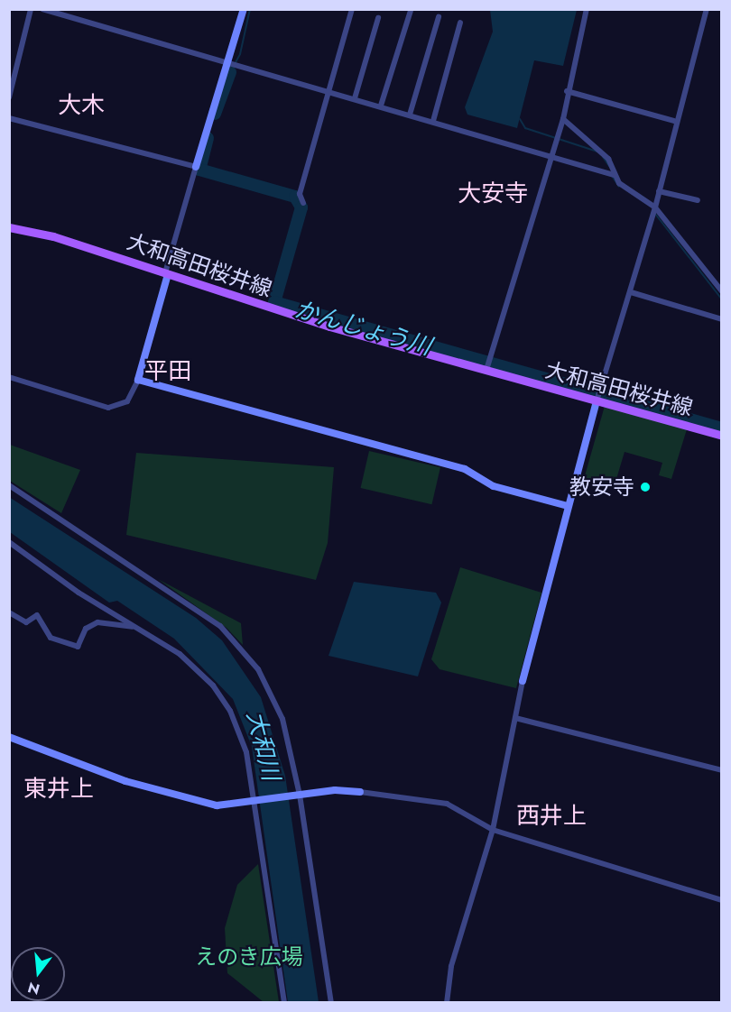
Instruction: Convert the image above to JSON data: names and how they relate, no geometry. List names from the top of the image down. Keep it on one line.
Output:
{"streets":{"main road":["大和高田桜井線"]},"districts":["大木","大安寺","平田","東井上","西井上"],"water":["かんじょう川","大和川"],"parks":["えのき広場"],"places":["教安寺"],"north":"bottom"}
